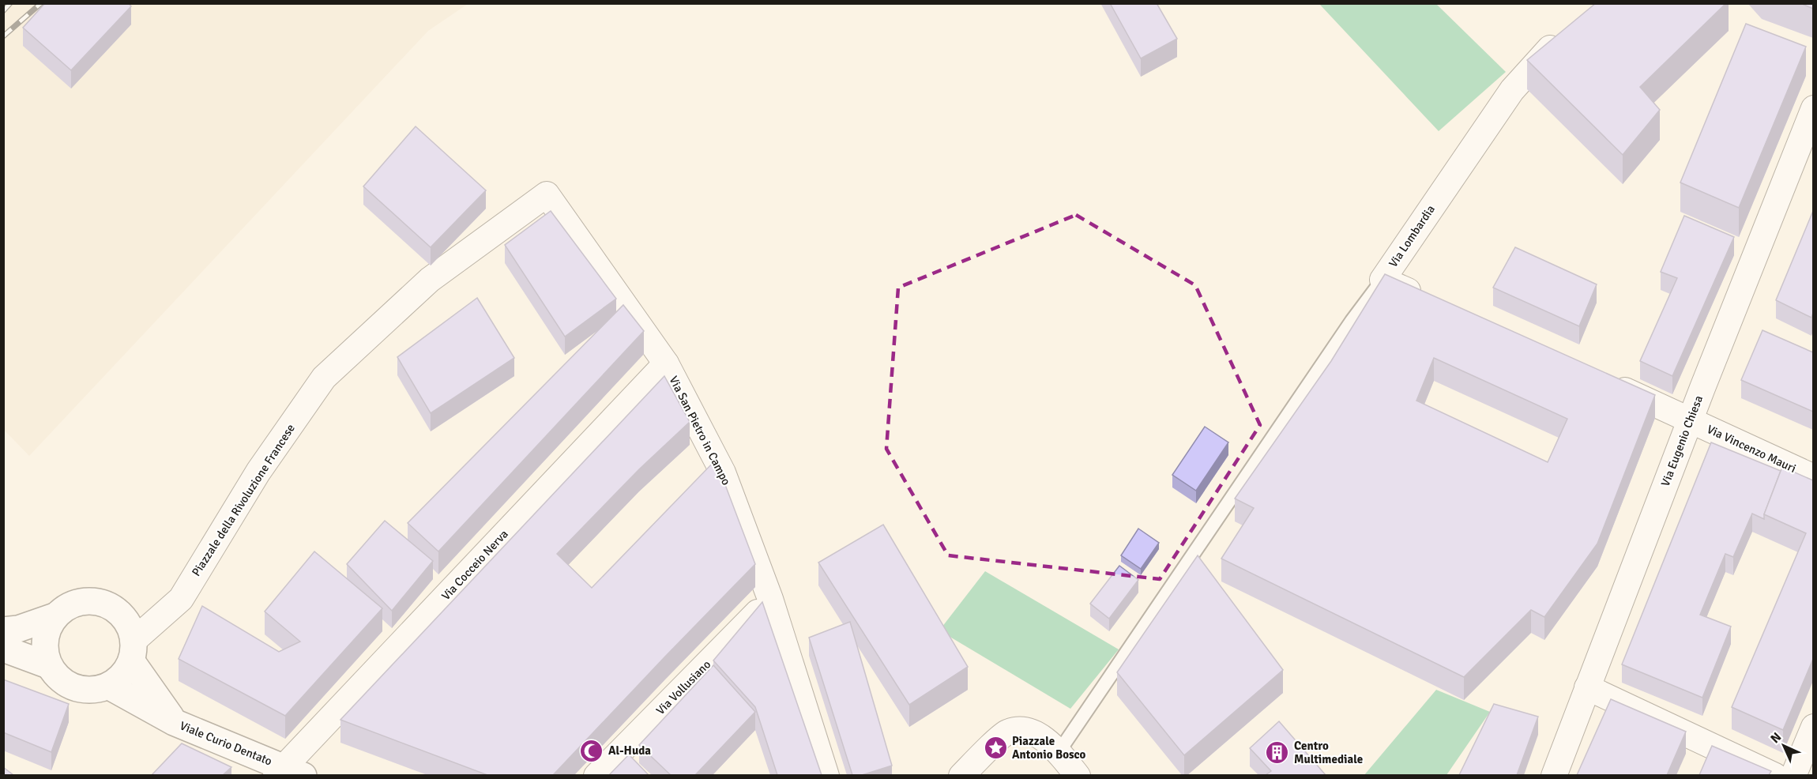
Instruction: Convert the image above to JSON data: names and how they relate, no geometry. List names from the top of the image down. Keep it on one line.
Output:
{"streets":{"street":["Via Lombardia","Via San Pietro in Campo","Via Eugenio Chiesa","Via Vincenzo Mauri","Piazzale della Rivoluzione Francese","Via Cocceio Nerva","Via Vollusiano","Viale Curio Dentato"]},"crossings":[["Via San Pietro in Campo","Piazzale della Rivoluzione Francese"],["Via San Pietro in Campo","Via Cocceio Nerva"],["Via San Pietro in Campo","Via Vollusiano"],["Via Eugenio Chiesa","Via Vincenzo Mauri"],["Piazzale della Rivoluzione Francese","Viale Curio Dentato"],["Via Cocceio Nerva","Viale Curio Dentato"]],"places":{"place":["Piazzale Antonio Bosco"],"mosque":["Al-Huda"],"building":["Centro Multimediale"]},"north":"top left"}
